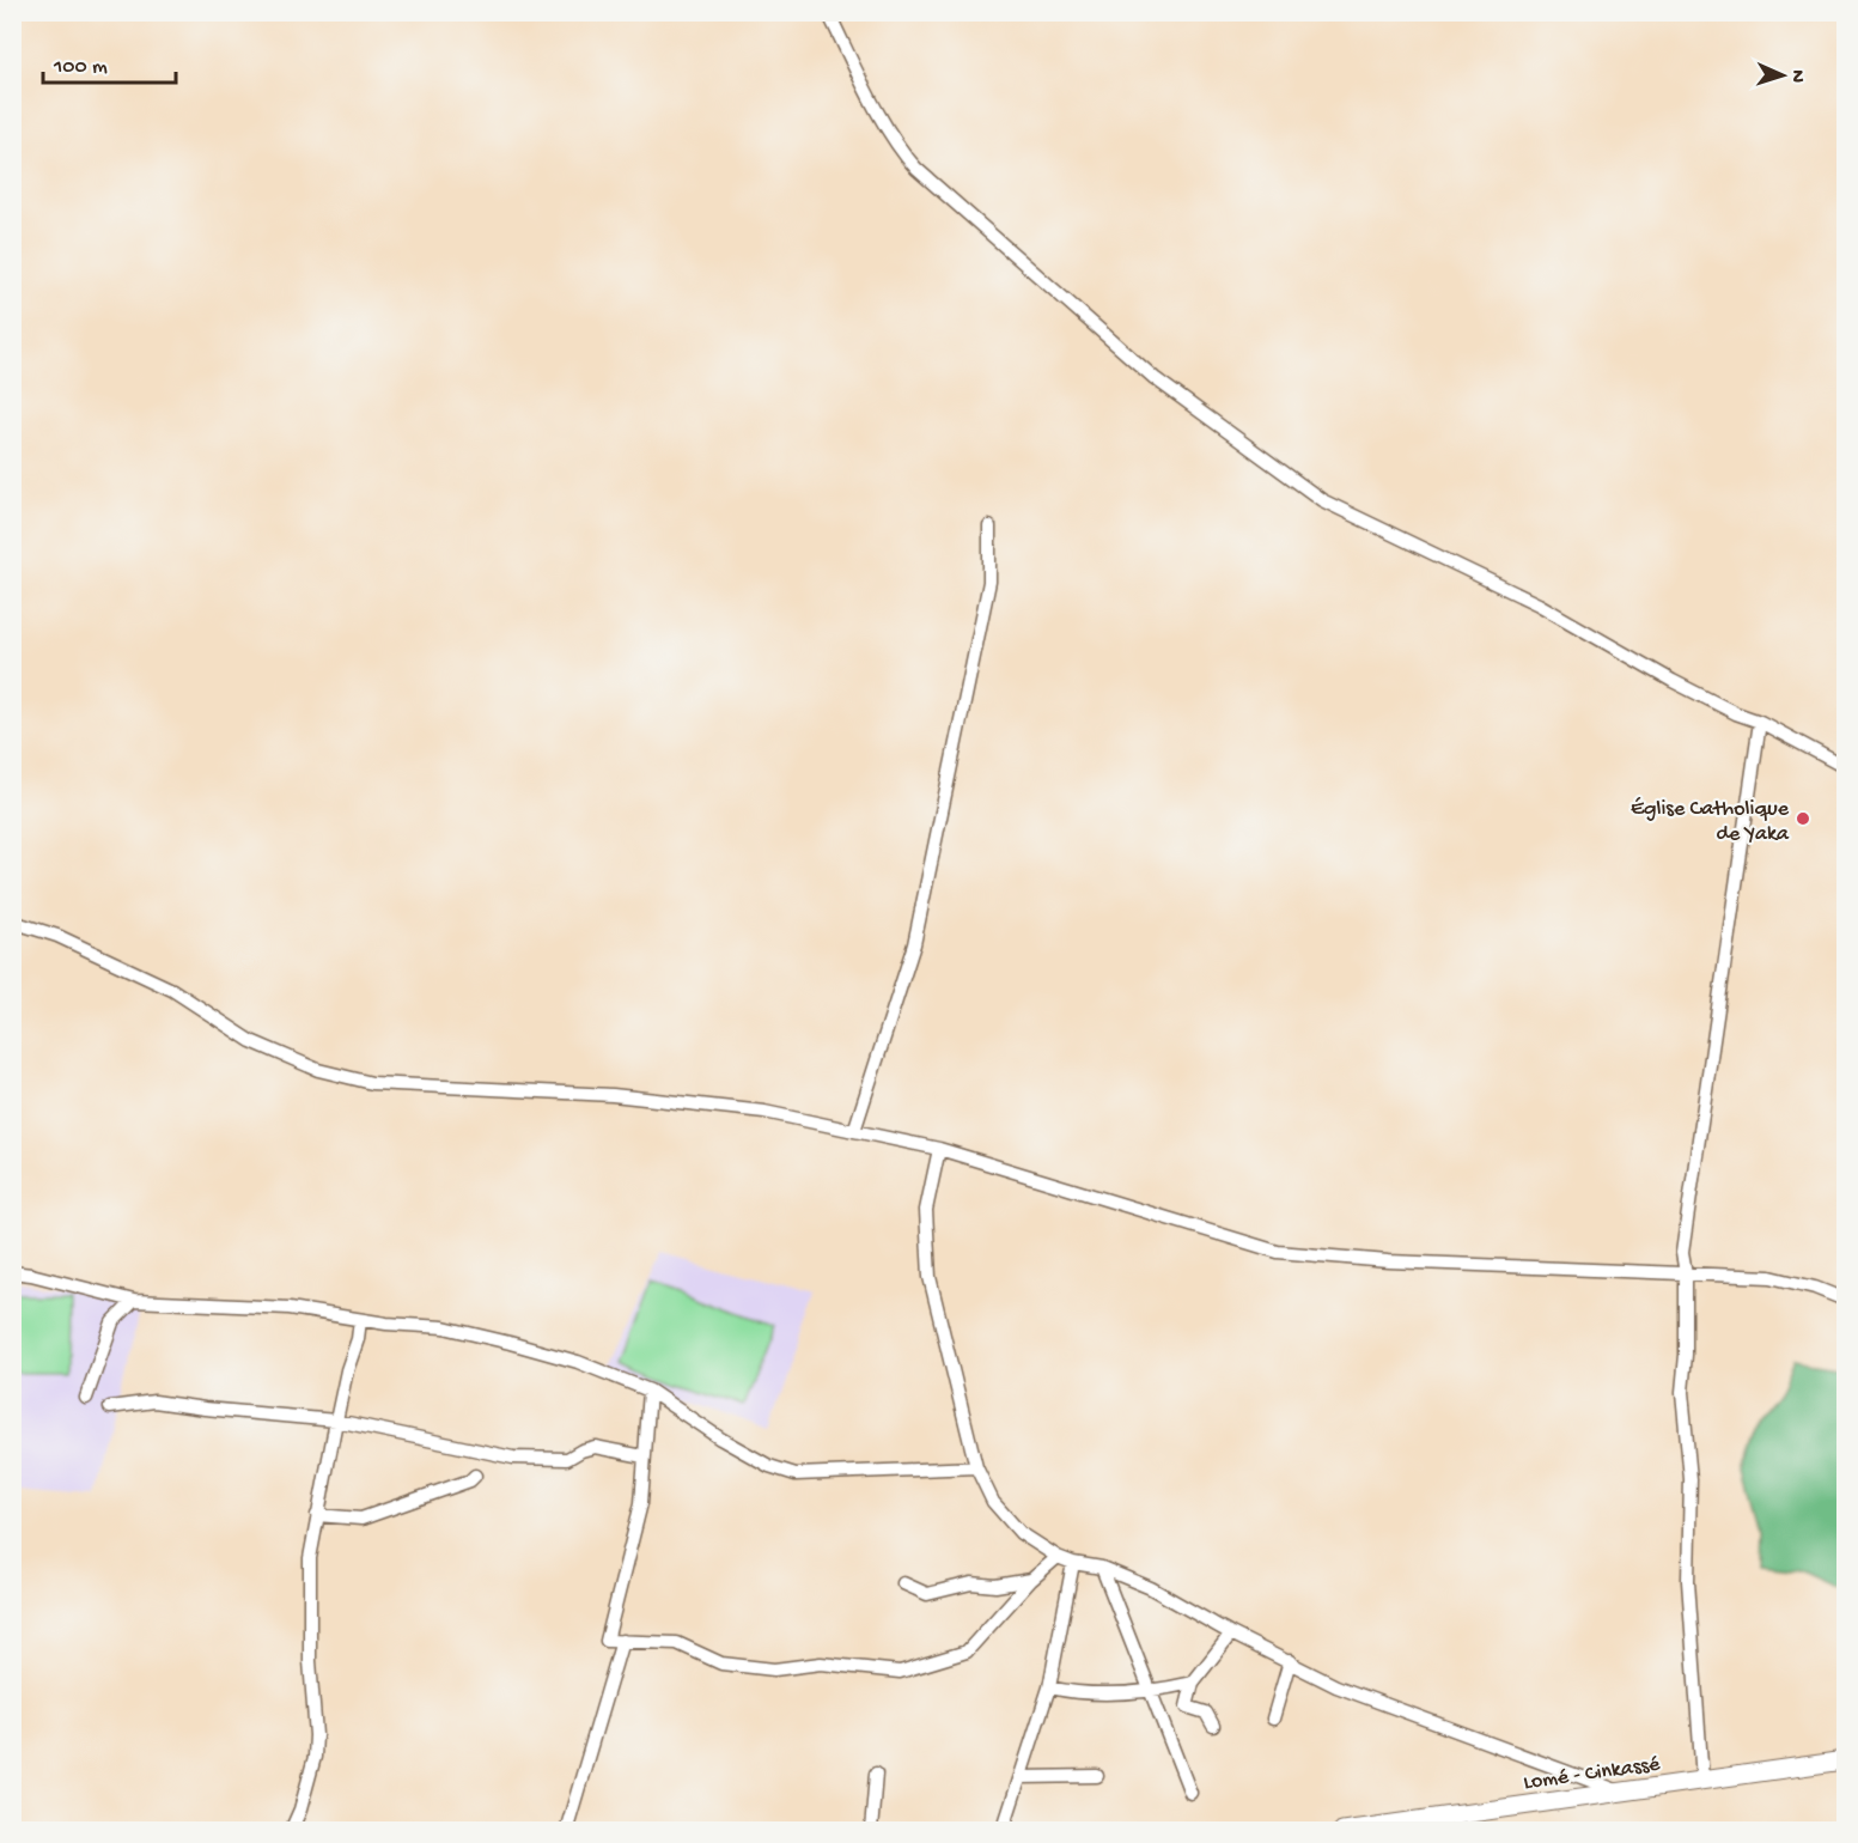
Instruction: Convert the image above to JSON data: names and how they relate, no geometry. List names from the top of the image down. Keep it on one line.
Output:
{"streets":{"highway":["Lomé - Cinkassé"]},"places":["Église Catholique de Yaka"],"scale_bar":"100 m","north":"right"}
